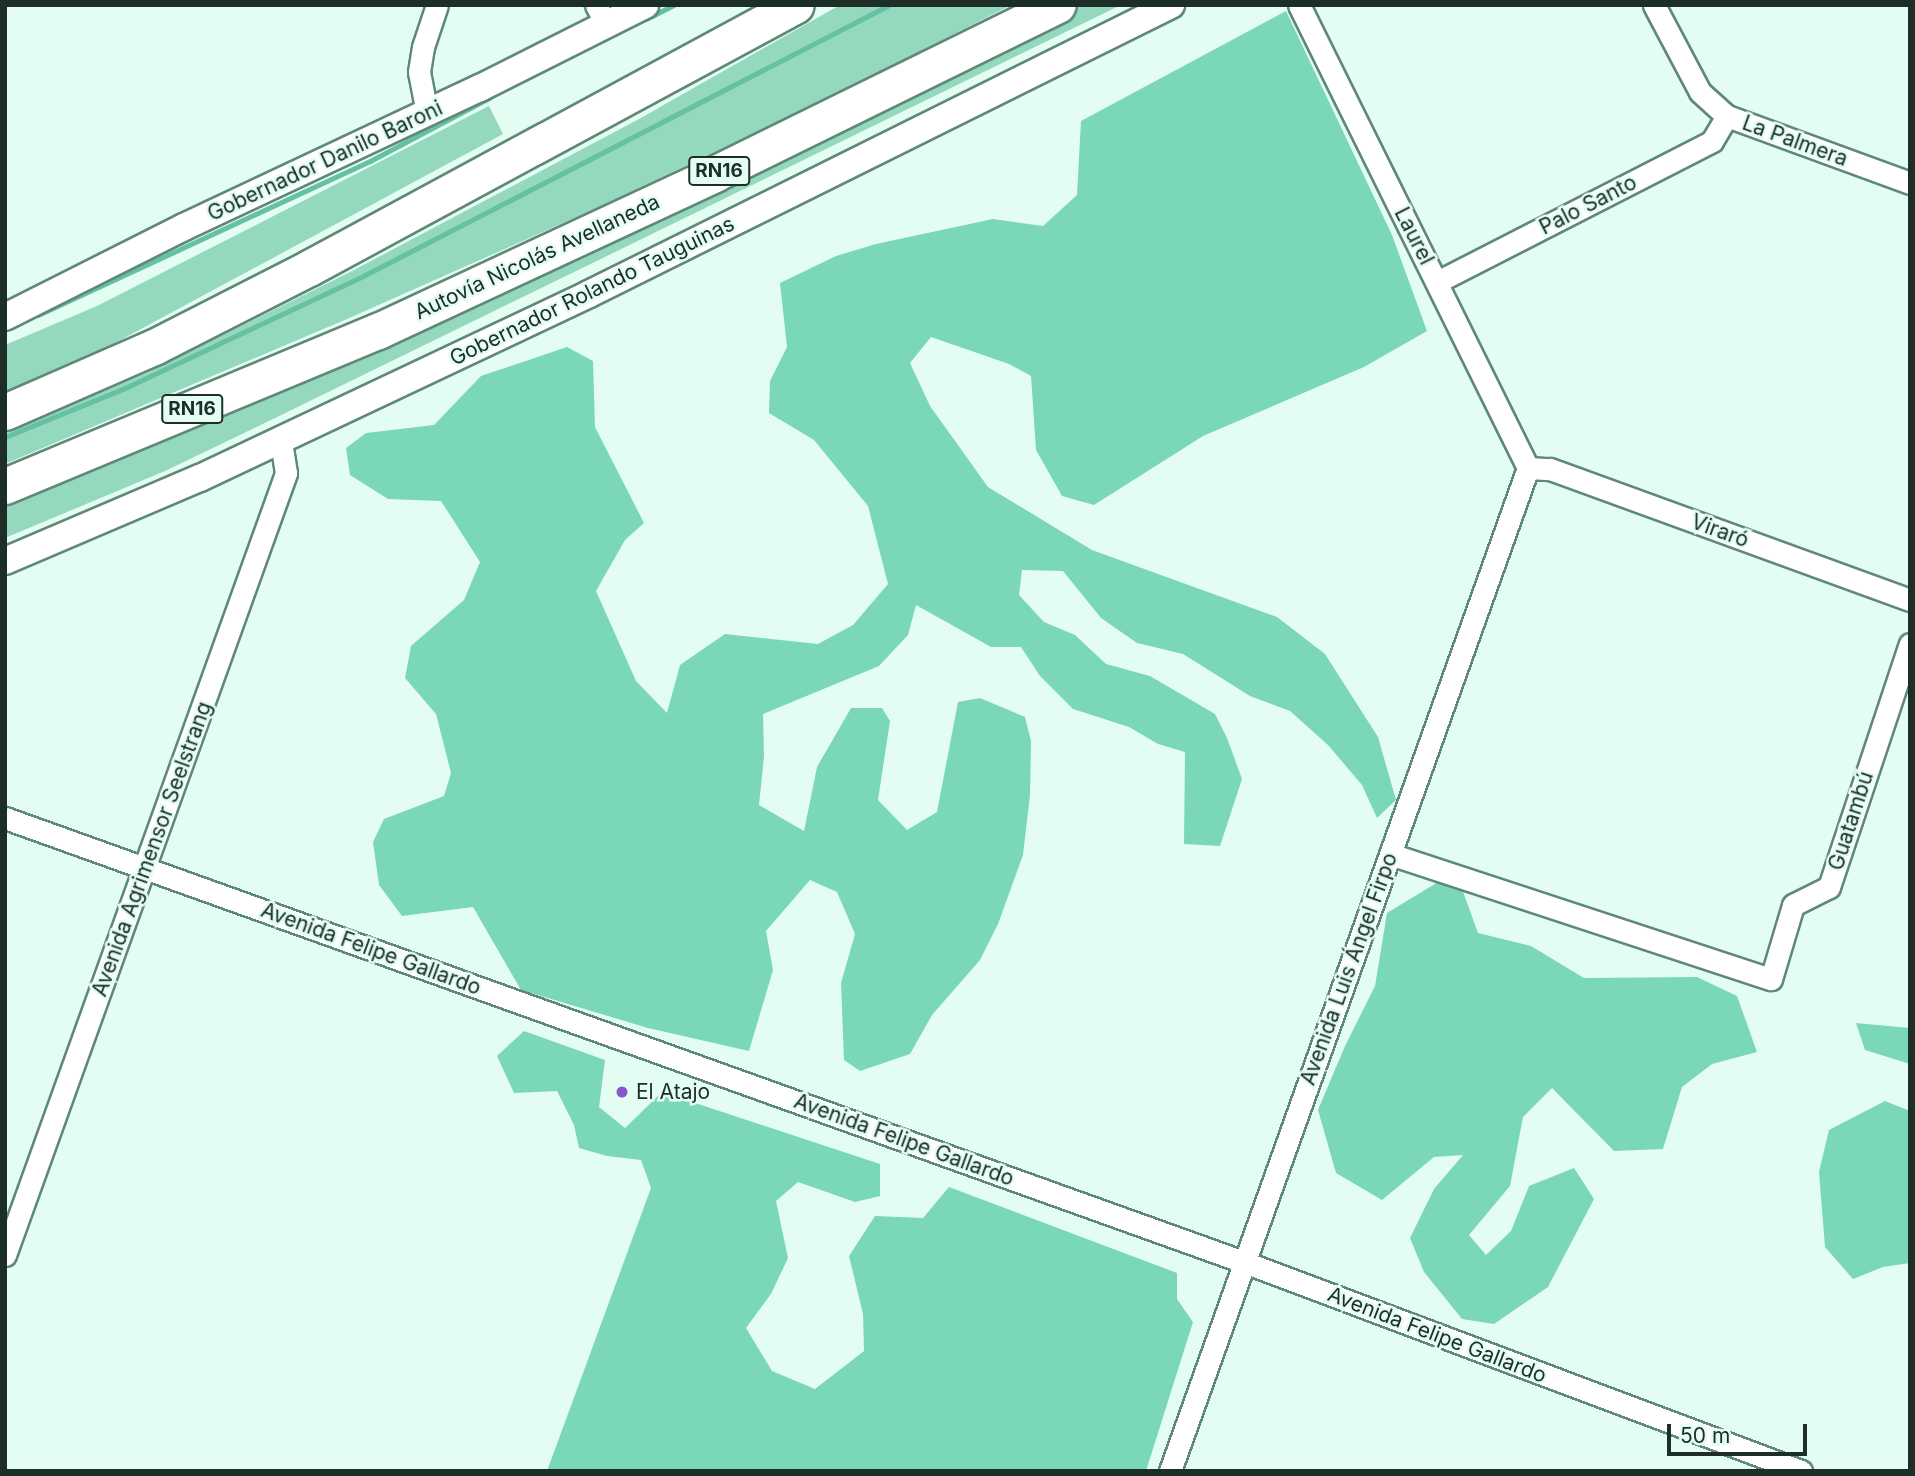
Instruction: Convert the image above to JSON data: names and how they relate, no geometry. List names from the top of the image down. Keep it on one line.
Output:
{"streets":{"highway":["RN16","Autovía Nicolás Avellaneda"],"street":["La Palmera","Gobernador Danilo Baroni","Palo Santo","Laurel","Gobernador Rolando Tauguinas","Viraró","Guatambú","Avenida Agrimensor Seelstrang","Avenida Felipe Gallardo","Avenida Luis Ángel Firpo"]},"crossings":[["La Palmera","Palo Santo"],["Palo Santo","Laurel"],["Laurel","Viraró"],["Laurel","Avenida Luis Ángel Firpo"],["Gobernador Rolando Tauguinas","Avenida Agrimensor Seelstrang"],["Viraró","Avenida Luis Ángel Firpo"],["Guatambú","Avenida Luis Ángel Firpo"],["Avenida Agrimensor Seelstrang","Avenida Felipe Gallardo"],["Avenida Felipe Gallardo","Avenida Luis Ángel Firpo"]],"places":["El Atajo"],"scale_bar":"50 m"}
